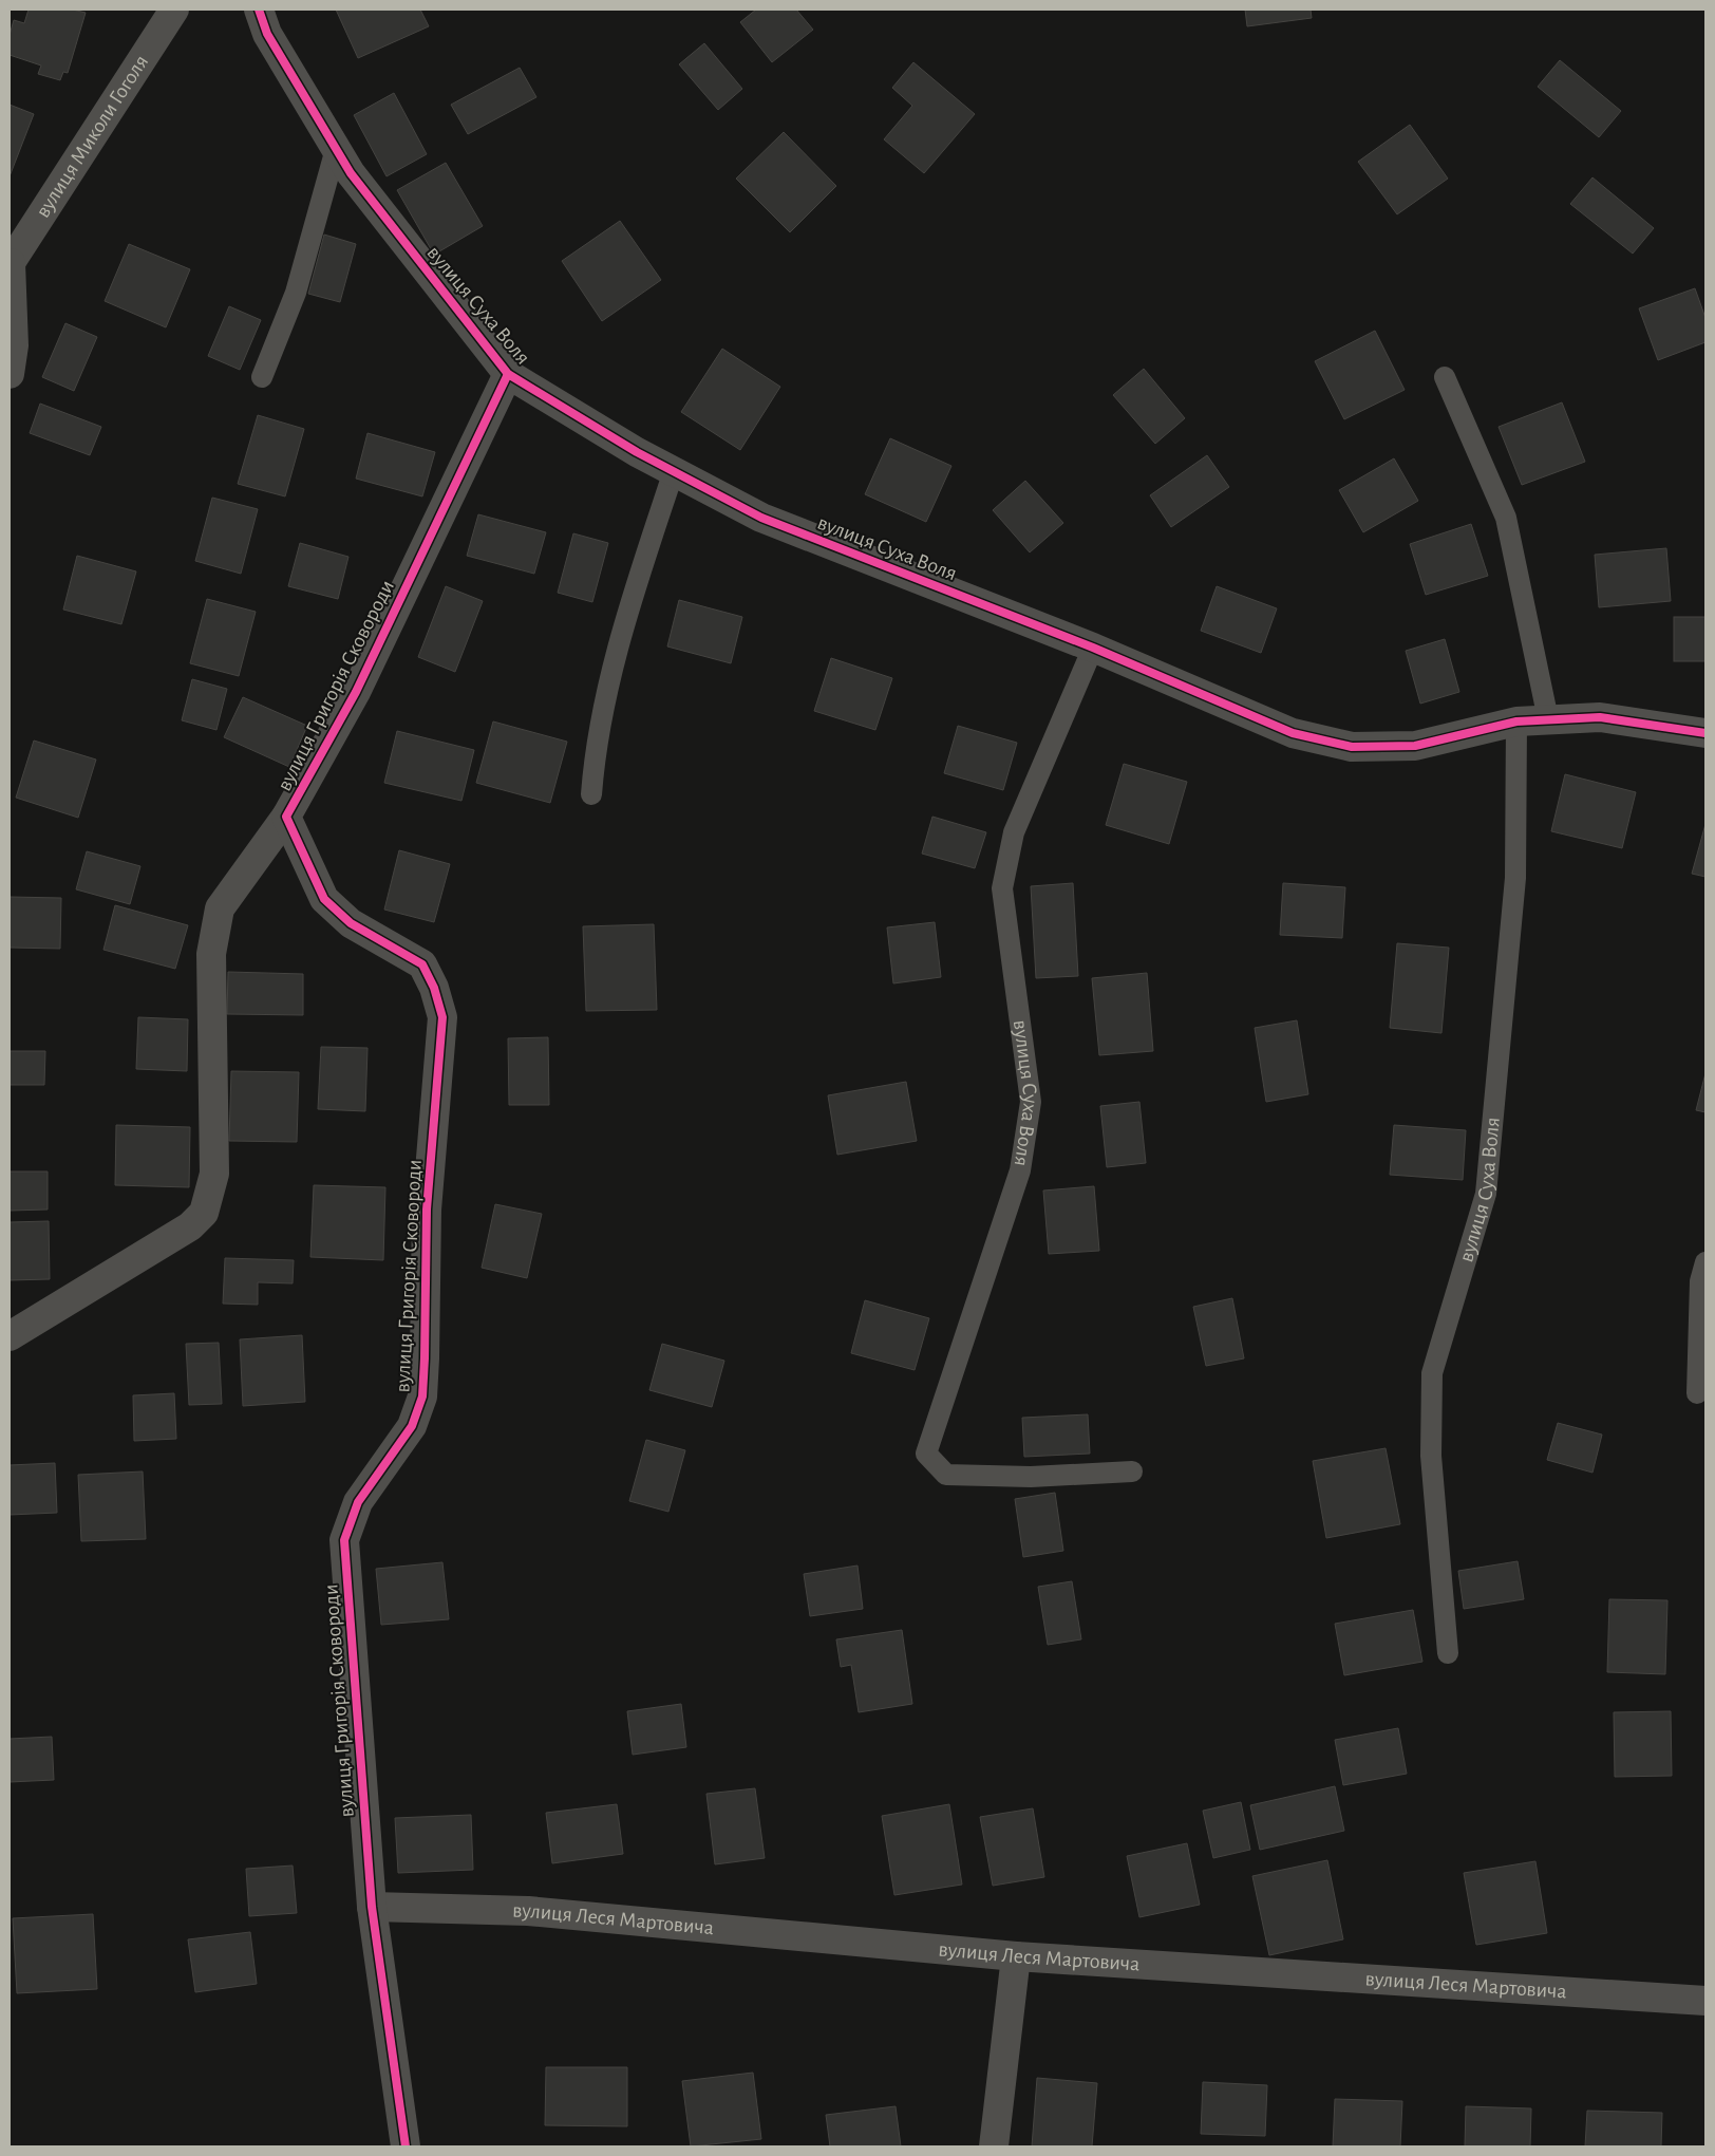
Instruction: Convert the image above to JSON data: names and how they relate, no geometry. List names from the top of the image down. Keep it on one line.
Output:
{"streets":{"street":["вулиця Миколи Гоголя","вулиця Суха Воля","вулиця Григорія Сковороди","вулиця Леся Мартовича"]},"crossings":[["вулиця Суха Воля","вулиця Григорія Сковороди"],["вулиця Григорія Сковороди","вулиця Леся Мартовича"]]}
